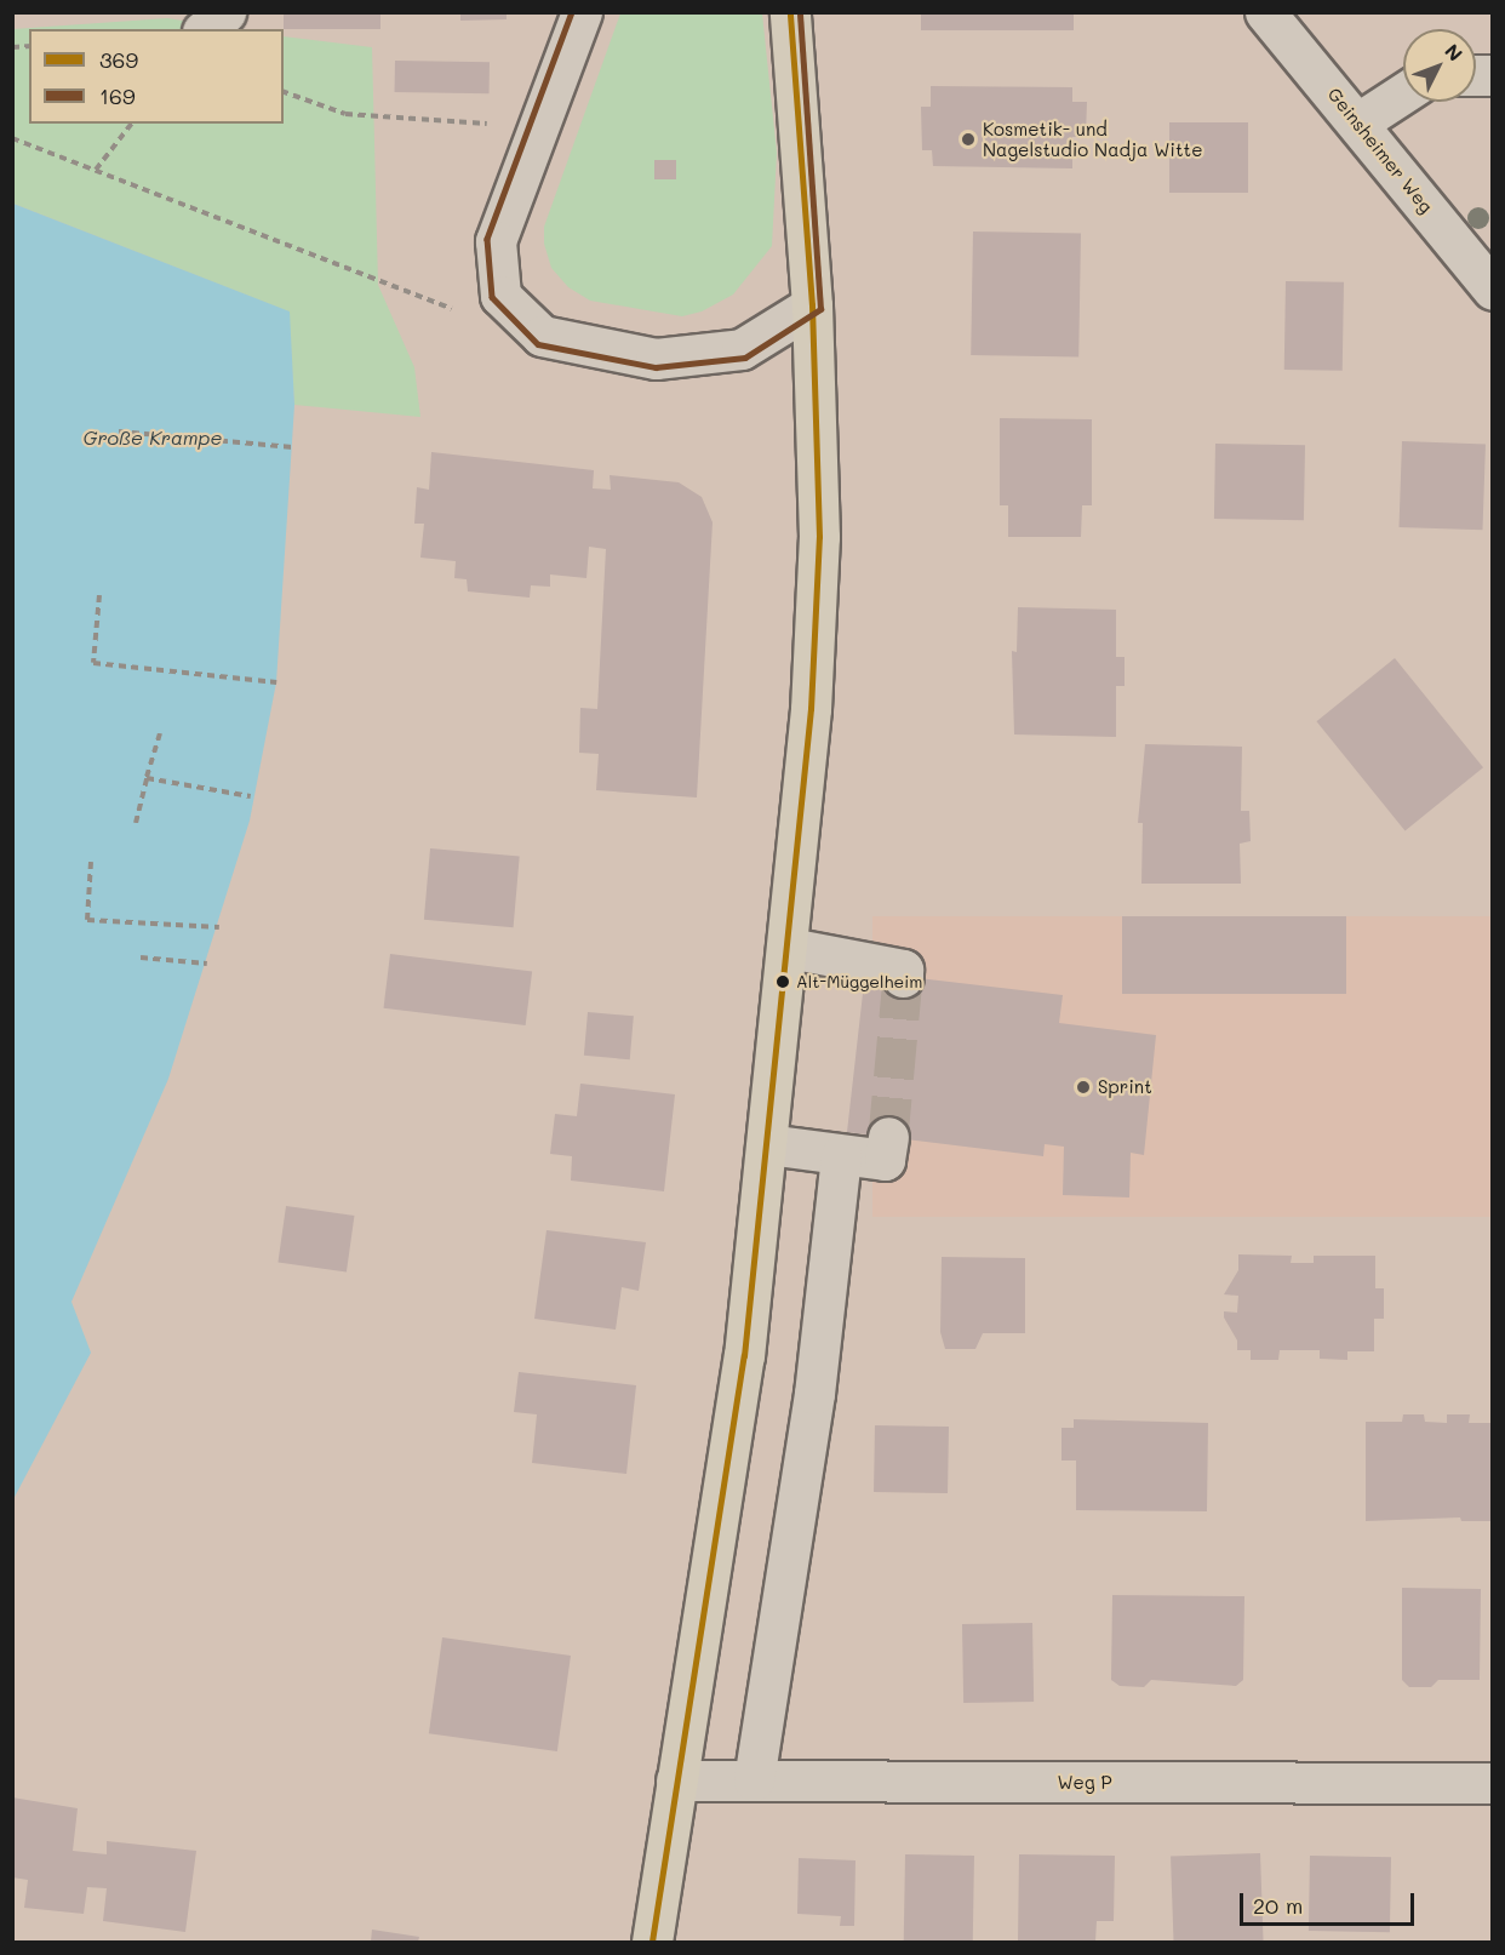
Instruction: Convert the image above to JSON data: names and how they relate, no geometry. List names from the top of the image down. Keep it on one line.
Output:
{"streets":{"street":["Geinsheimer Weg","Weg P"]},"water":["Große Krampe"],"places":["Kosmetik- und Nagelstudio Nadja Witte","Alt-Müggelheim","Sprint"],"lines":["transit line 369","transit line 169"],"legend":["369","169"],"scale_bar":"20 m","north":"top right"}
